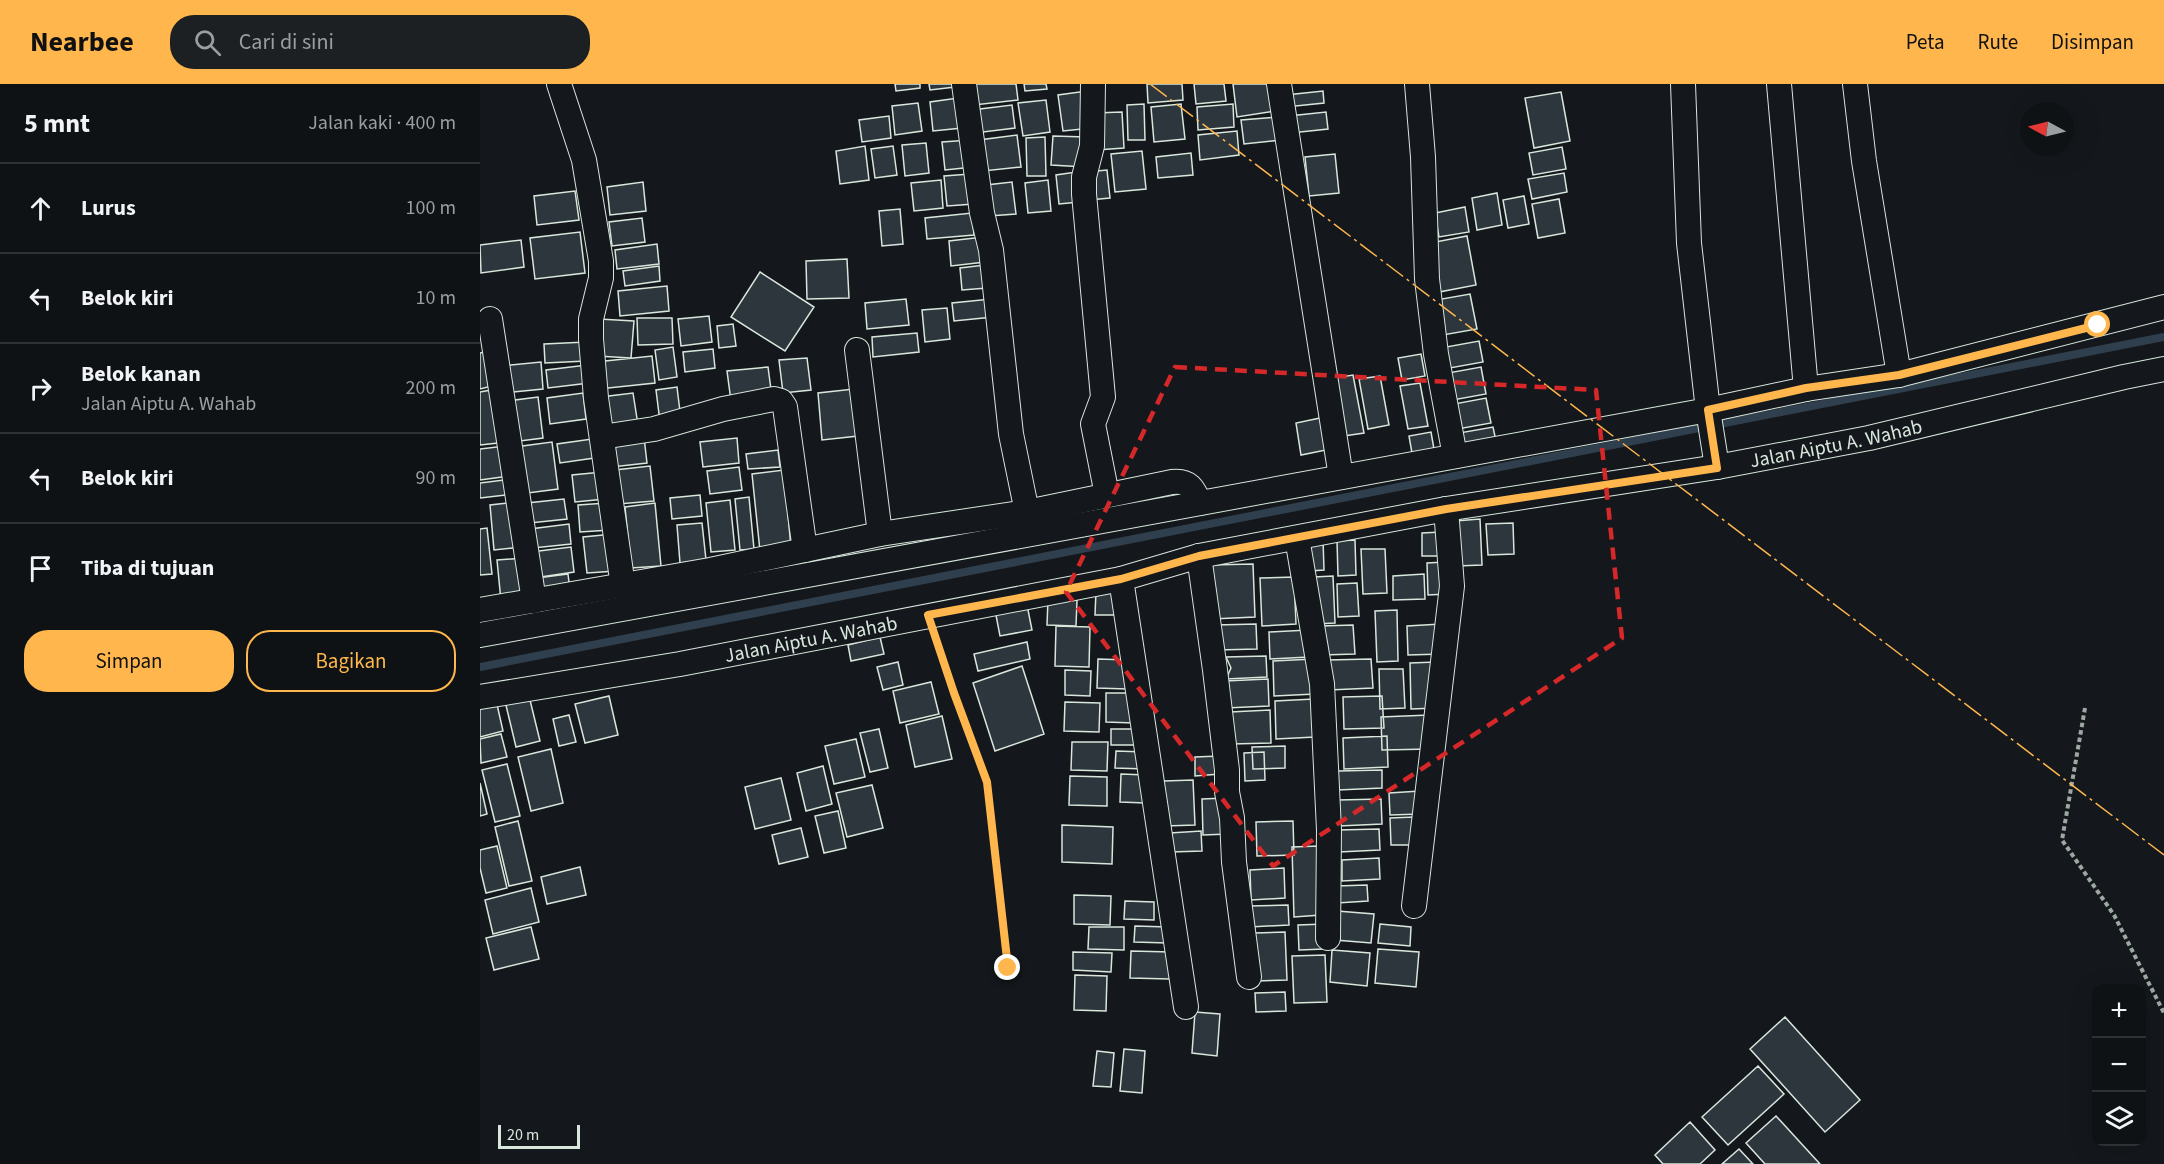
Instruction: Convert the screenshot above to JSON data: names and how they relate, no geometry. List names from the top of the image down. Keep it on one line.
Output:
{"streets":{"street":["Jalan Aiptu A. Wahab"]},"scale_bar":"20 m","north":"left","page":{"header":"Nearbee","search":"Cari di sini","nav":["Peta","Rute","Disimpan"],"heading":["5 mnt","Jalan kaki · 400 m"],"list":[["Lurus","100 m"],["Belok kiri","10 m"],["Belok kanan","Jalan Aiptu A. Wahab","200 m"],["Belok kiri","90 m"],"Tiba di tujuan"],"buttons":["Simpan","Bagikan"],"map_buttons":["+","−"],"scale":"20 m"}}
